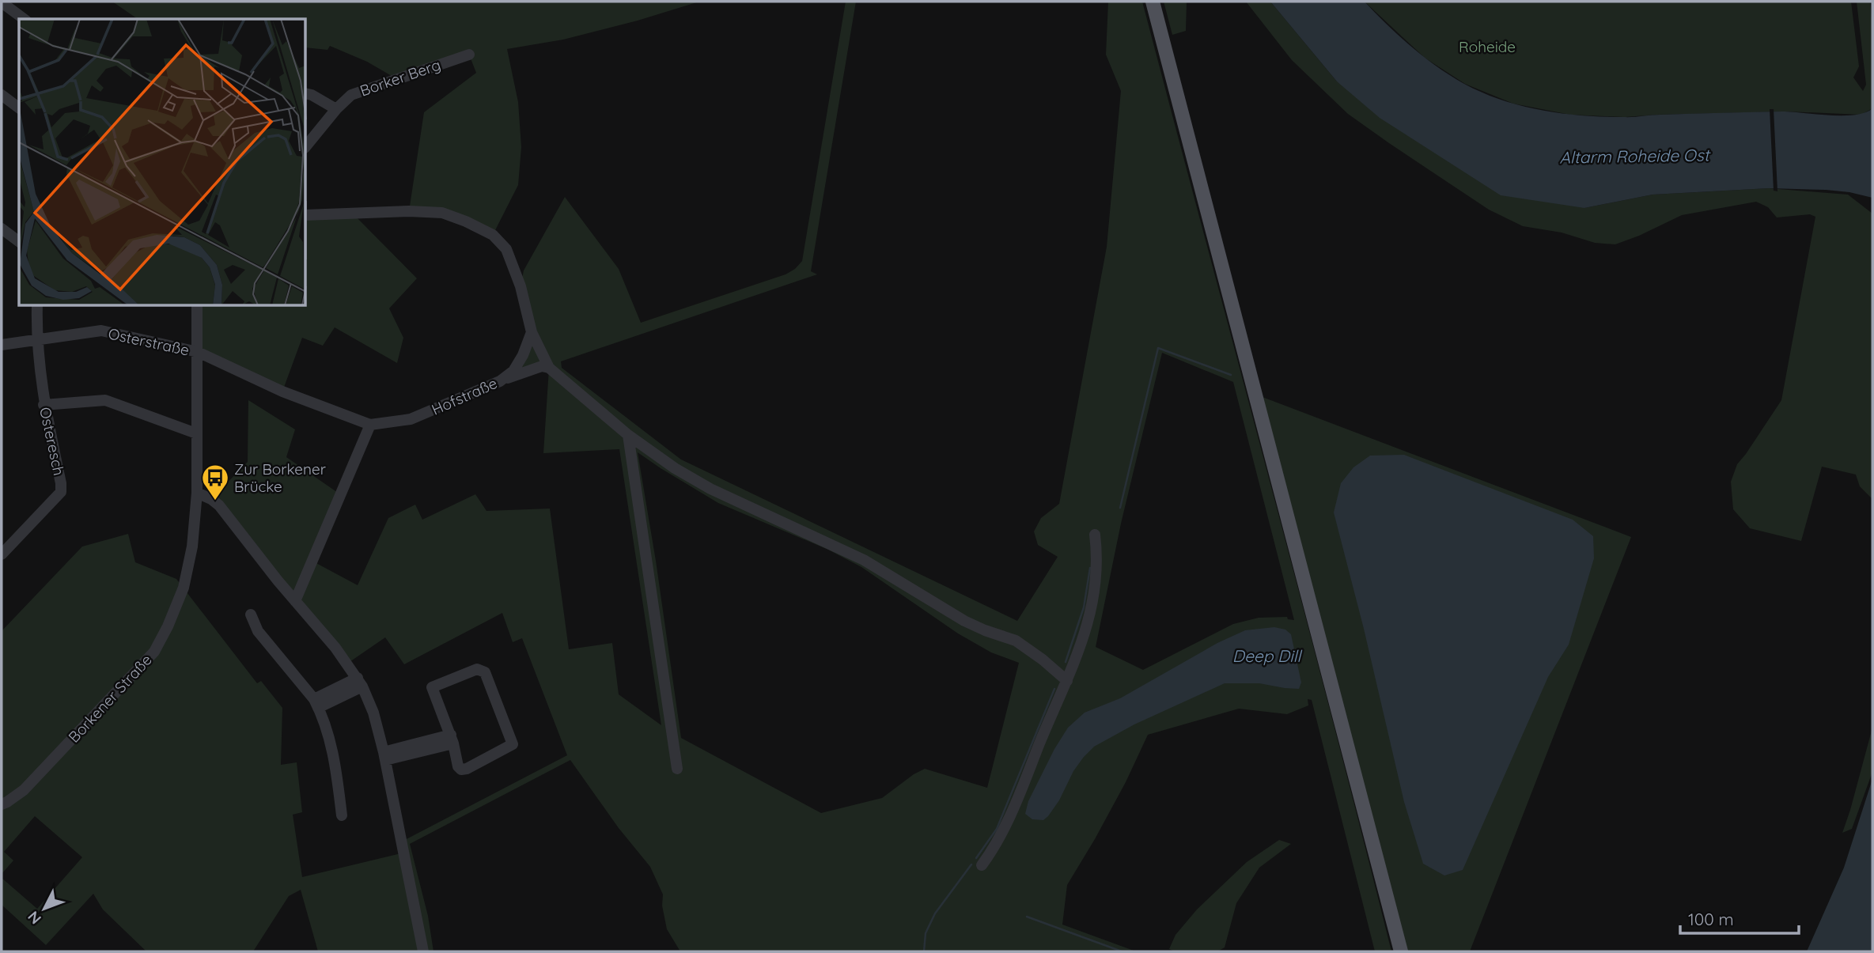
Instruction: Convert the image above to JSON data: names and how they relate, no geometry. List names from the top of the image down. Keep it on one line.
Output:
{"streets":{"street":["Borker Berg","Osterstraße","Hofstraße","Osteresch","Borkener Straße"]},"crossings":[["Osterstraße","Hofstraße"],["Osterstraße","Osteresch"],["Osterstraße","Borkener Straße"],["Hofstraße","Borkener Straße"]],"water":["Altarm Roheide Ost","Deep Dill"],"parks":["Roheide"],"places":{"bus stop":["Zur Borkener Brücke"]},"scale_bar":"100 m","north":"bottom left"}
